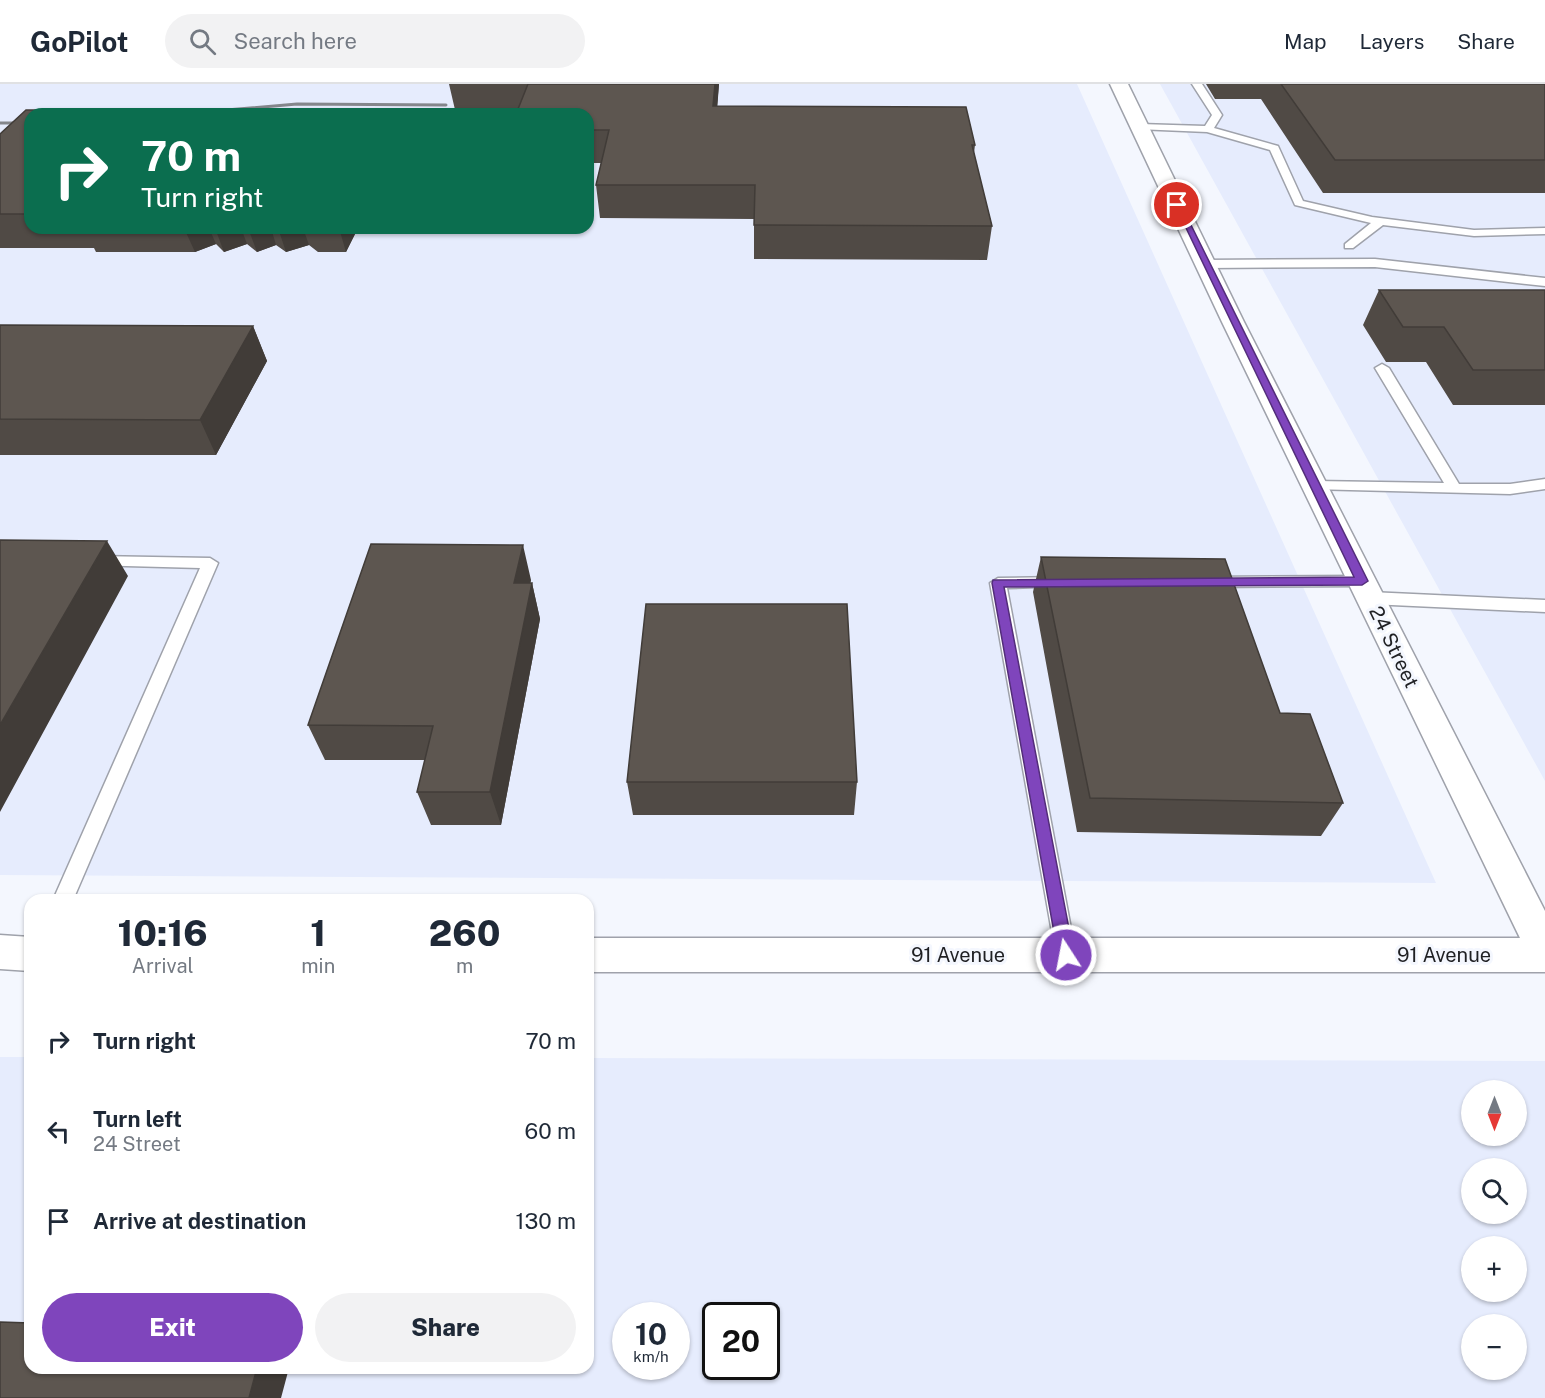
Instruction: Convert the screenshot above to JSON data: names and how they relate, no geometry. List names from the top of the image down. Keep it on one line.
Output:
{"streets":{"street":["24 Street","91 Avenue"]},"north":"bottom","page":{"header":"GoPilot","search":"Search here","nav":["Map","Layers","Share"],"turn":["70 m","Turn right"],"eta":["10:16","Arrival","1","min","260","m"],"list":[{"name":"Turn right","value":"70 m"},{"name":"Turn left","note":"24 Street","value":"60 m"},{"name":"Arrive at destination","value":"130 m"}],"map_buttons":["+","−"],"buttons":["Exit","Share"],"speed":"10 km/h","limit":"20"}}
